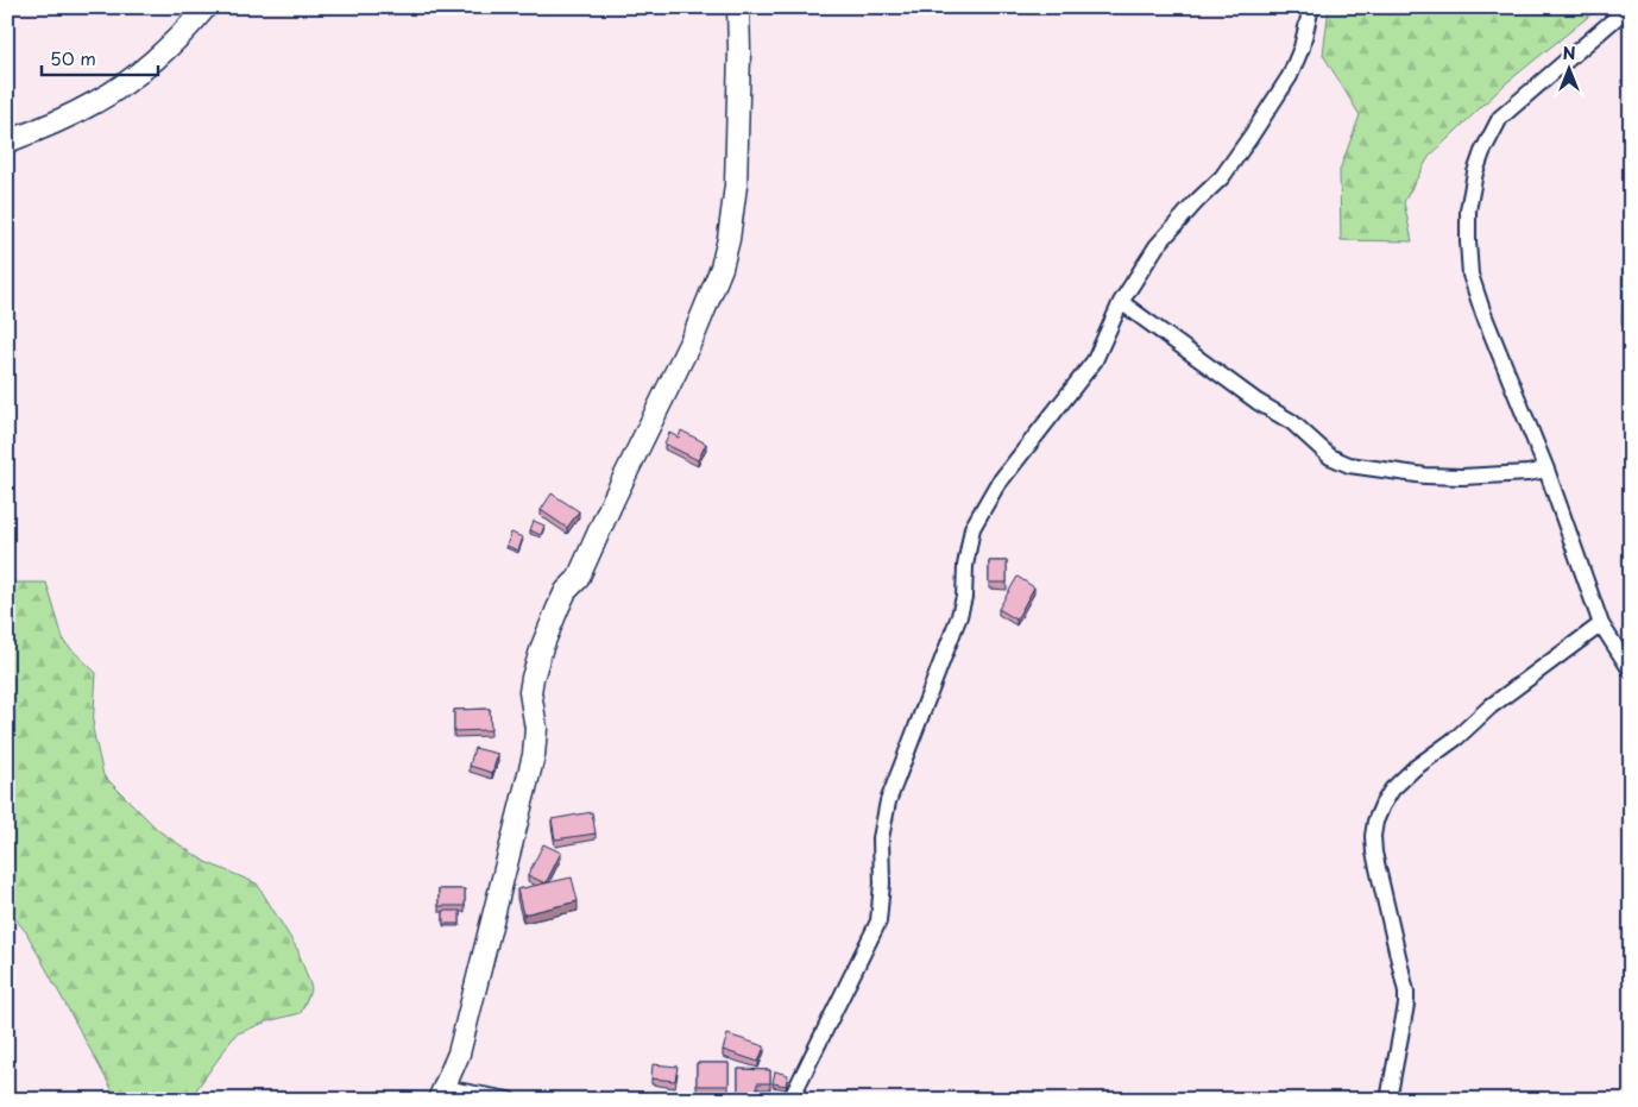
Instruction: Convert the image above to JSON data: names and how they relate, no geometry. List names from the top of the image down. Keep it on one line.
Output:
{"scale_bar":"50 m","north":"top"}
